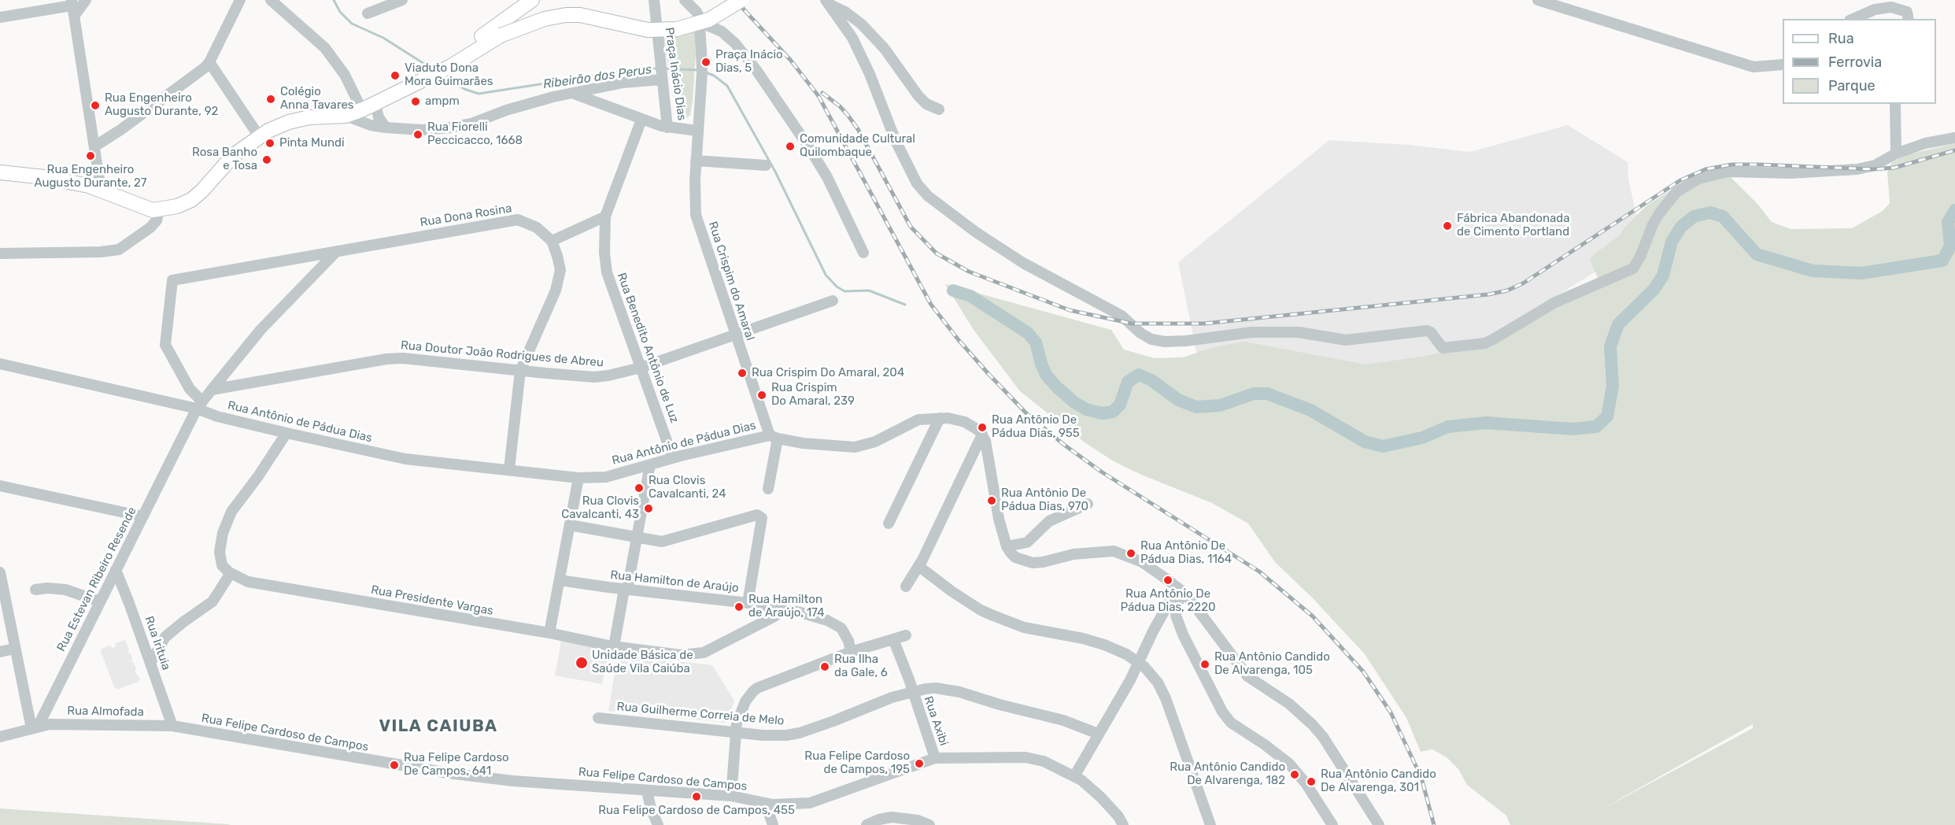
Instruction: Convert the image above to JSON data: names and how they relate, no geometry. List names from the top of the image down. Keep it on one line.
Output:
{"streets":{"street":["Praça Inácio Dias","Rua Dona Rosina","Rua Crispim do Amaral","Rua Benedito Antônio de Luz","Rua Doutor João Rodrigues de Abreu","Rua Antônio de Pádua Dias","Rua Estevan Ribeiro Resende","Rua Hamilton de Araújo","Rua Presidente Vargas","Rua Irituia","Rua Almofada","Rua Guilherme Correia de Melo","Rua Axibi","Rua Felipe Cardoso de Campos"]},"crossings":[["Praça Inácio Dias","Rua Crispim do Amaral"],["Rua Dona Rosina","Rua Antônio de Pádua Dias"],["Rua Dona Rosina","Rua Estevan Ribeiro Resende"],["Rua Crispim do Amaral","Rua Doutor João Rodrigues de Abreu"],["Rua Crispim do Amaral","Rua Antônio de Pádua Dias"],["Rua Benedito Antônio de Luz","Rua Doutor João Rodrigues de Abreu"],["Rua Benedito Antônio de Luz","Rua Antônio de Pádua Dias"],["Rua Antônio de Pádua Dias","Rua Estevan Ribeiro Resende"],["Rua Estevan Ribeiro Resende","Rua Irituia"],["Rua Estevan Ribeiro Resende","Rua Almofada"],["Rua Hamilton de Araújo","Rua Presidente Vargas"],["Rua Irituia","Rua Almofada"],["Rua Irituia","Rua Felipe Cardoso de Campos"],["Rua Almofada","Rua Felipe Cardoso de Campos"],["Rua Guilherme Correia de Melo","Rua Axibi"],["Rua Axibi","Rua Felipe Cardoso de Campos"]],"districts":["VILA CAIUBA"],"water":["Ribeirão dos Perus"],"places":["Praça Inácio Dias, 5","Viaduto Dona Mora Guimarães","Colégio Anna Tavares","ampm","Rua Engenheiro Augusto Durante, 92","Rua Fiorelli Peccicacco, 1668","Pinta Mundi","Comunidade Cultural Quilombaque","Rua Engenheiro Augusto Durante, 27","Rosa Banho e Tosa","Fábrica Abandonada de Cimento Portland","Rua Crispim Do Amaral, 204","Rua Crispim Do Amaral, 239","Rua Antônio De Pádua Dias, 955","Rua Clovis Cavalcanti, 24","Rua Antônio De Pádua Dias, 970","Rua Clovis Cavalcanti, 43","Rua Antônio De Pádua Dias, 1164","Rua Antônio De Pádua Dias, 2220","Rua Hamilton de Araújo, 174","Unidade Básica de Saúde Vila Caiúba","Rua Antônio Candido De Alvarenga, 105","Rua Ilha da Gale, 6","Rua Felipe Cardoso de Campos, 195","Rua Felipe Cardoso De Campos, 641","Rua Antônio Candido De Alvarenga, 182","Rua Antônio Candido De Alvarenga, 301","Rua Felipe Cardoso de Campos, 455"],"legend":["Rua","Ferrovia","Parque"]}
